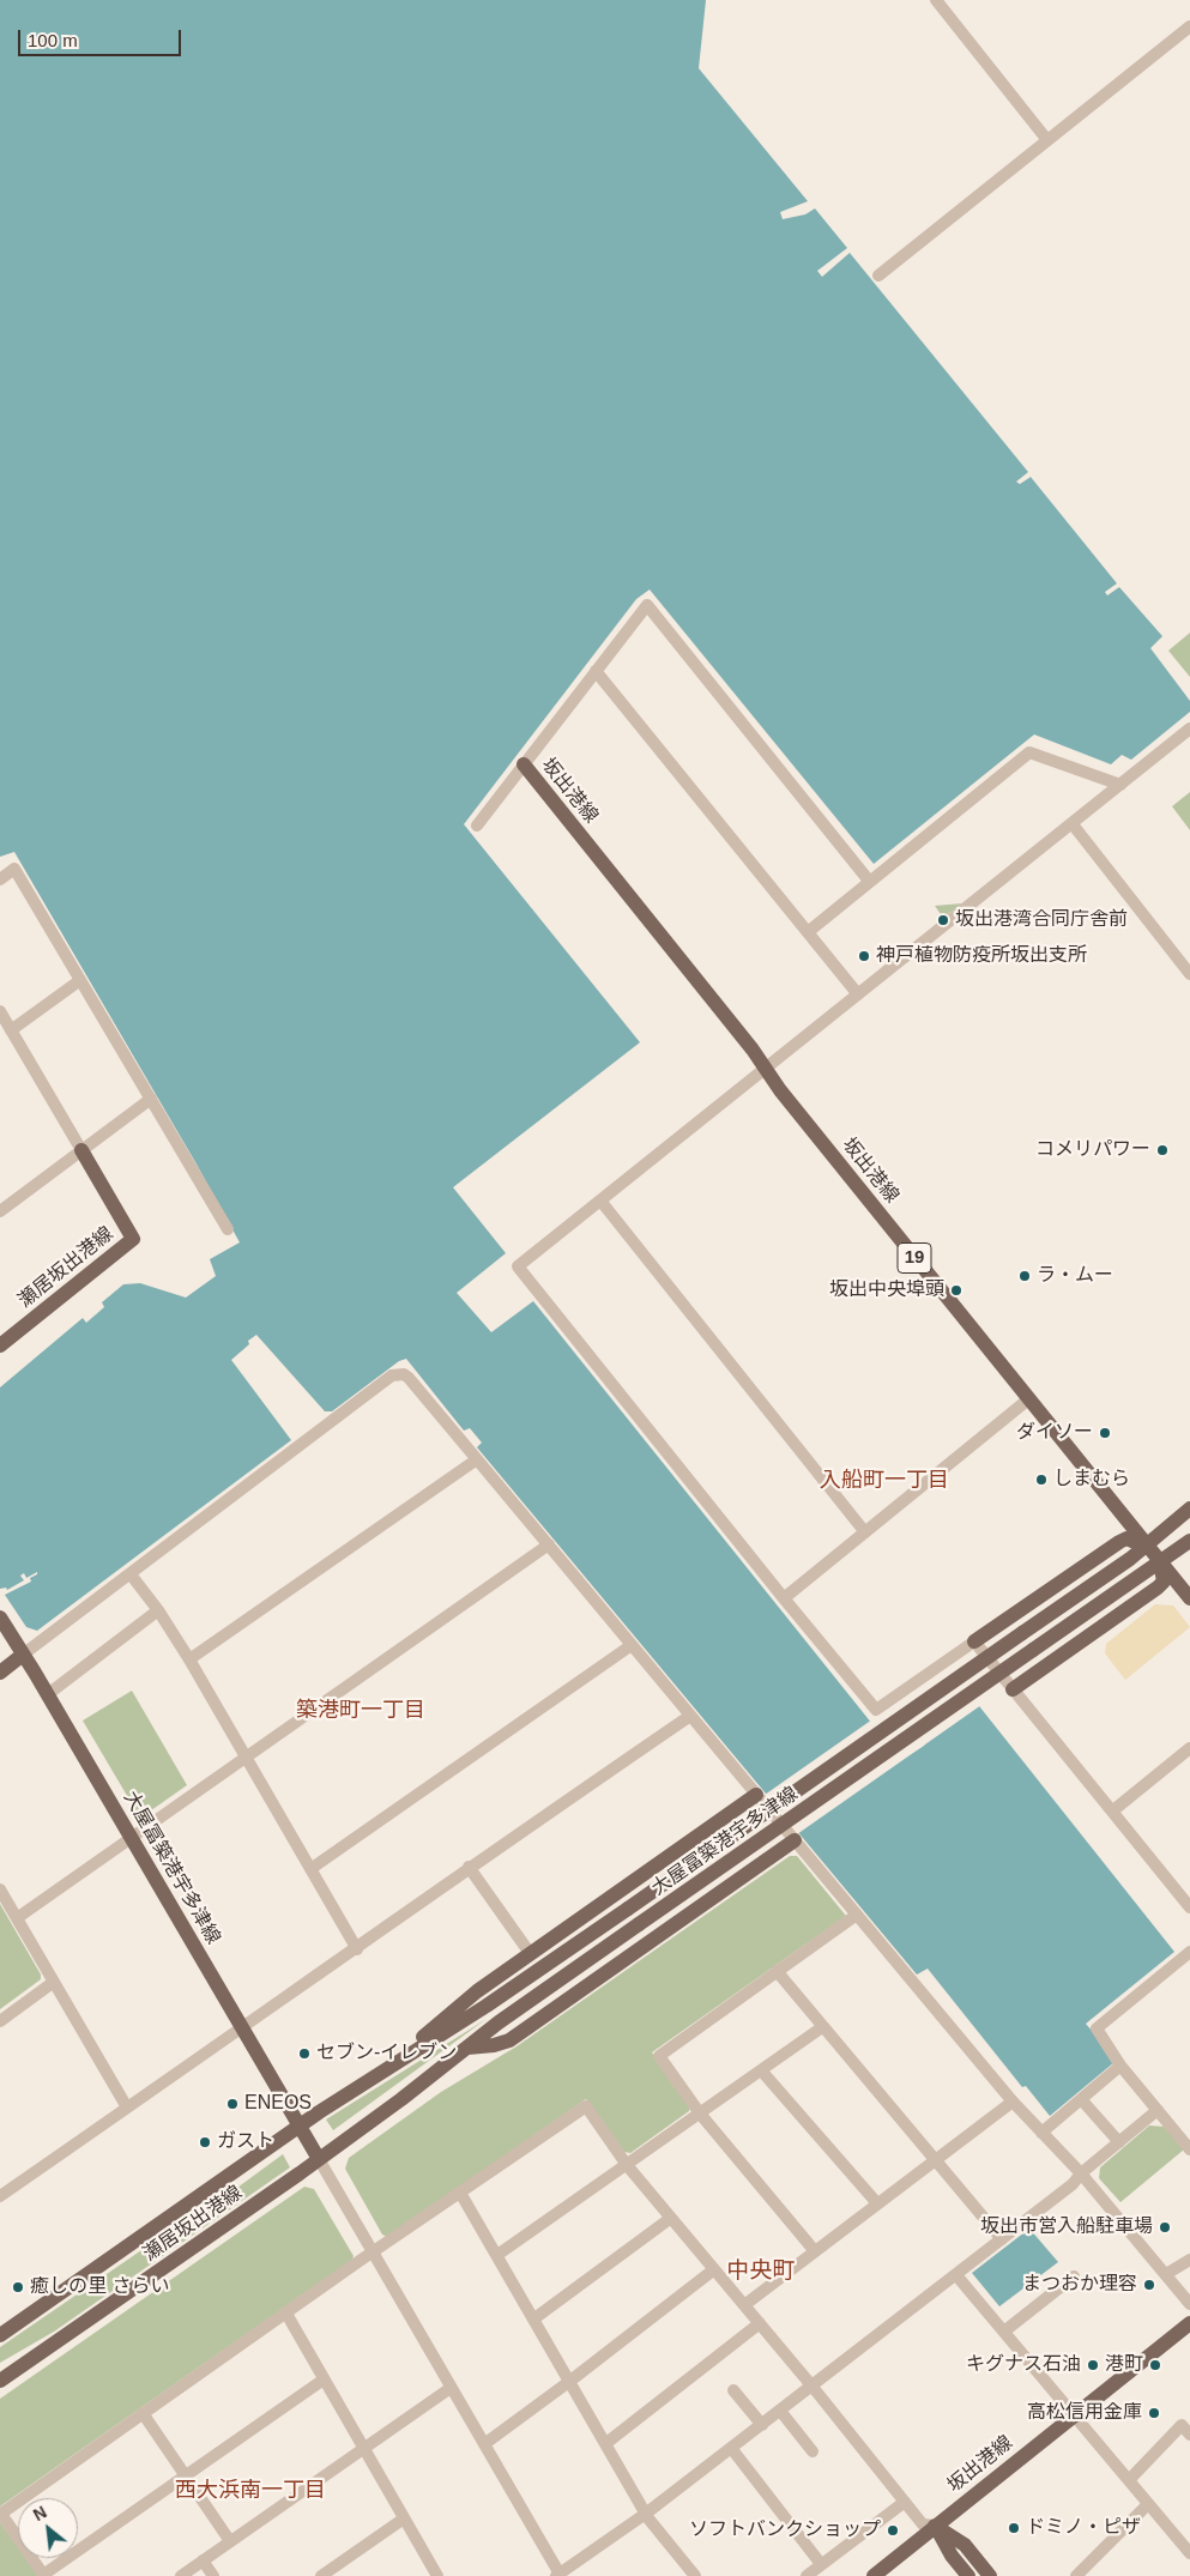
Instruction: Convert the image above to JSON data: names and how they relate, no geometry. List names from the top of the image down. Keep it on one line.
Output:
{"streets":{"main road":["坂出港線","19","瀬居坂出港線","大屋冨築港宇多津線"]},"crossings":[["坂出港線","大屋冨築港宇多津線"],["瀬居坂出港線","大屋冨築港宇多津線"]],"districts":["入船町一丁目","築港町一丁目","中央町","西大浜南一丁目"],"places":["坂出港湾合同庁舎前","神戸植物防疫所坂出支所","コメリパワー","ラ・ムー","坂出中央埠頭","ダイソー","しまむら","セブン-イレブン","ENEOS","ガスト","坂出市営入船駐車場","まつおか理容","癒しの里 さらい","キグナス石油","港町","高松信用金庫","ドミノ・ピザ","ソフトバンクショップ"],"scale_bar":"100 m","north":"top left"}
